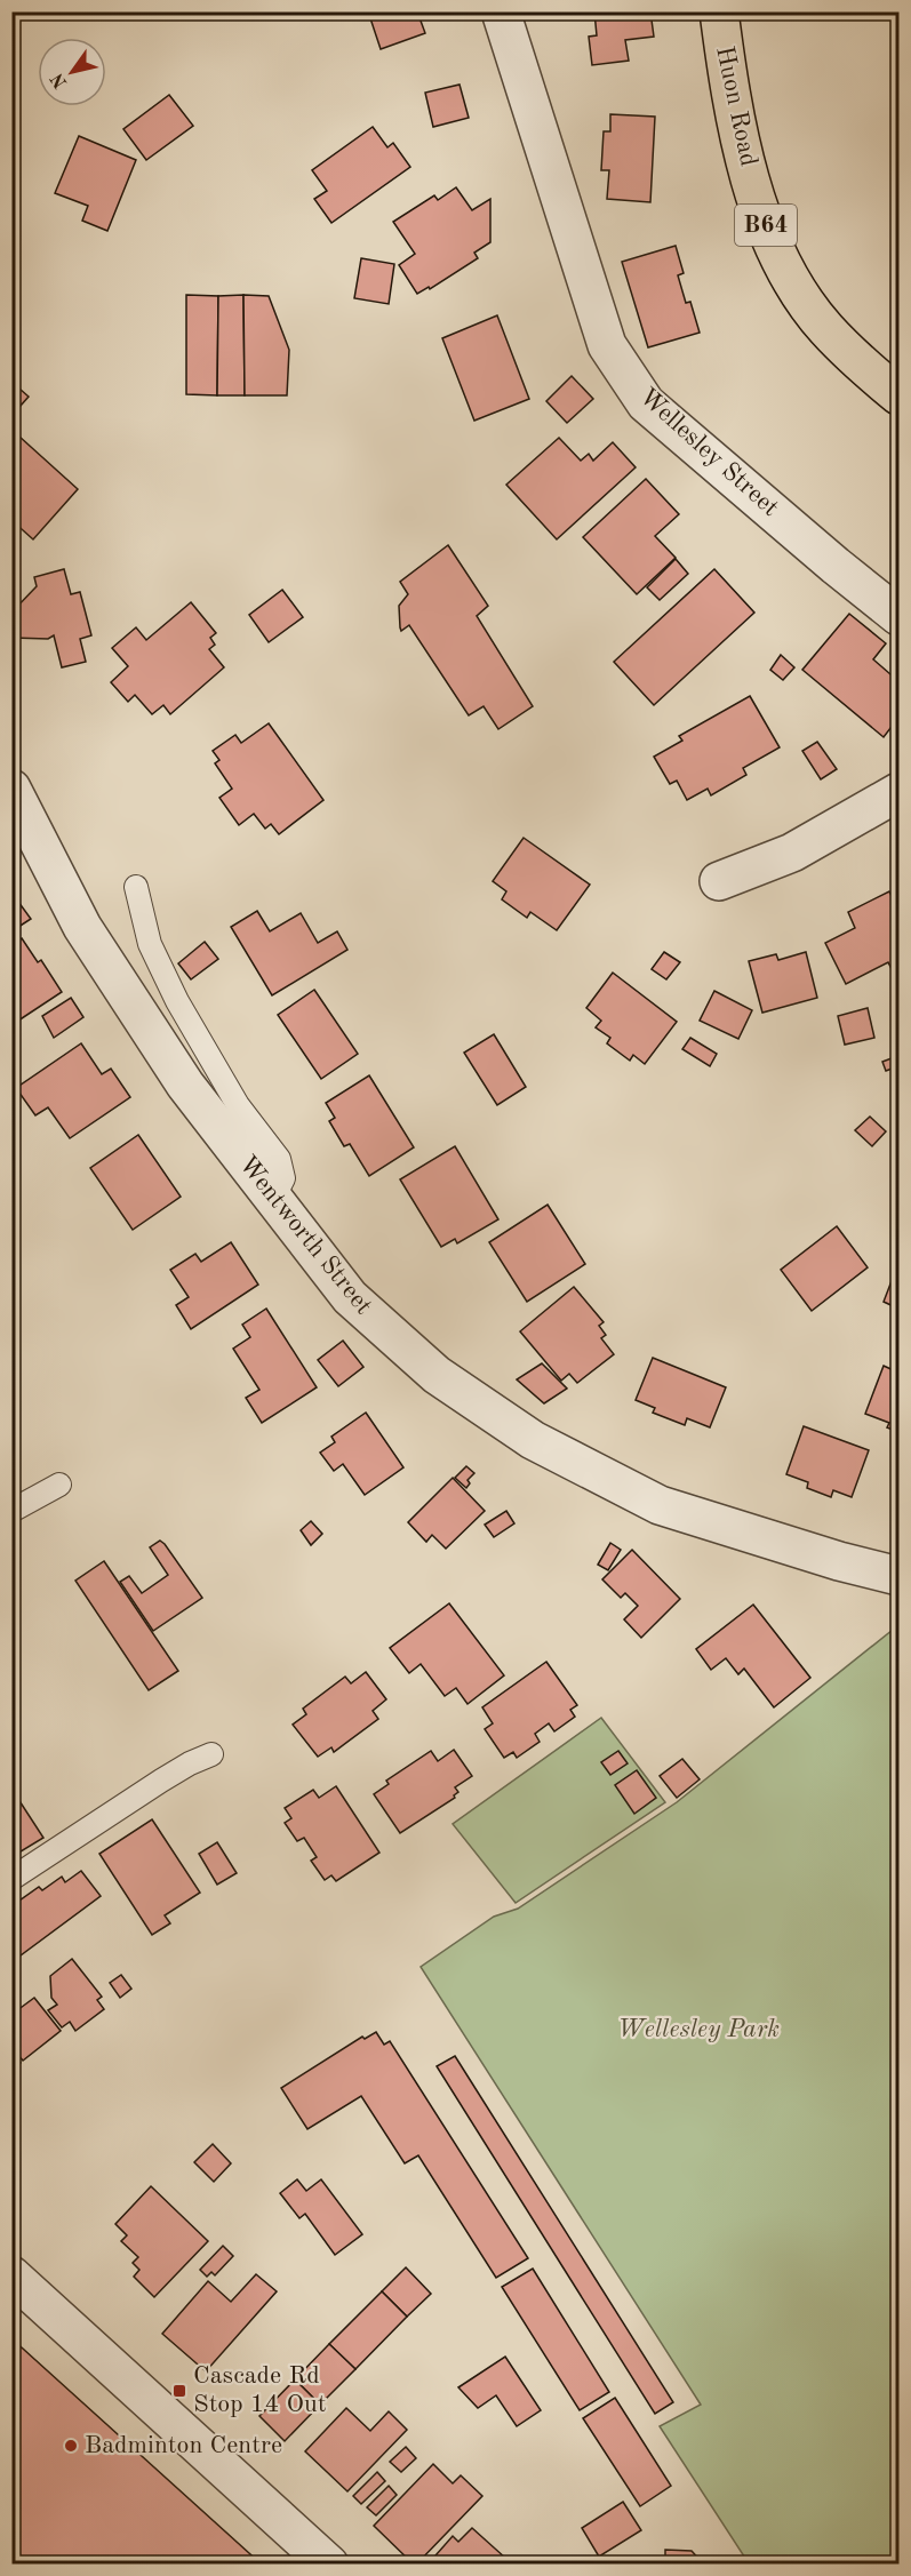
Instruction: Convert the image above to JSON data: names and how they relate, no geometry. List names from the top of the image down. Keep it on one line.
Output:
{"streets":{"main road":["Huon Road","B64"],"street":["Wellesley Street","Wentworth Street"]},"parks":["Wellesley Park"],"places":{"transit":["Cascade Rd Stop 14 Out"],"other":["Badminton Centre"]},"north":"bottom left"}
